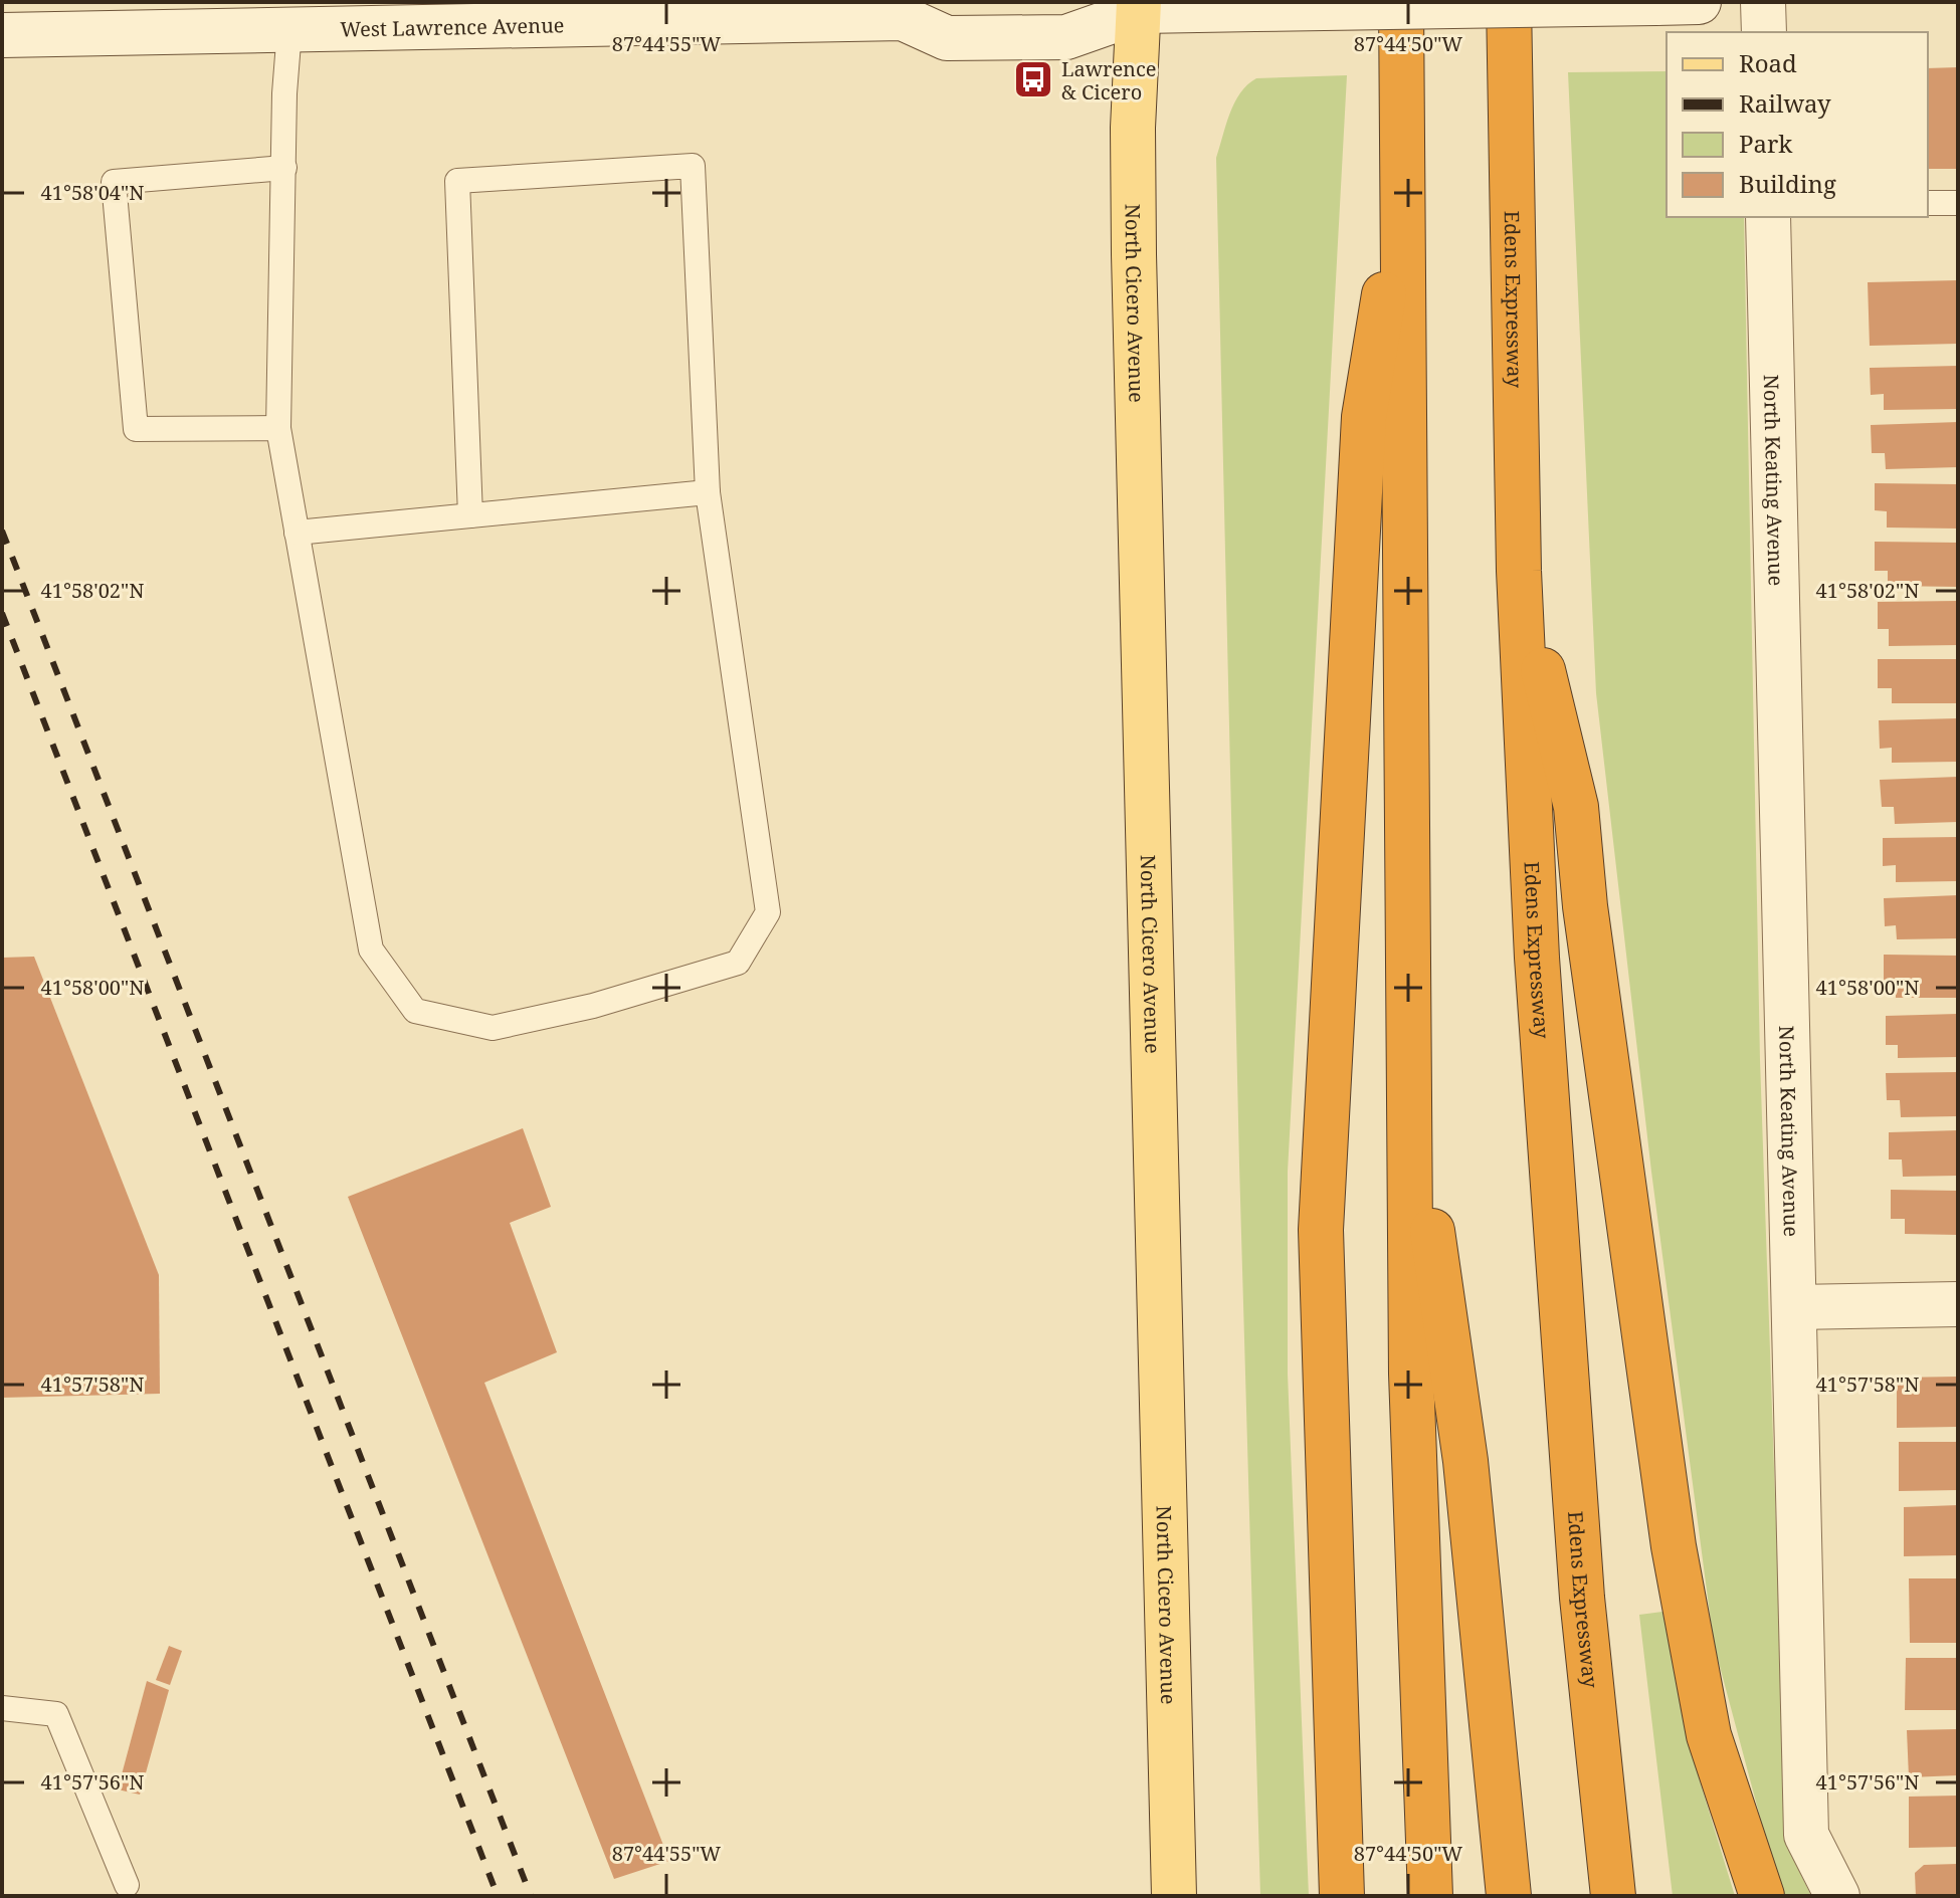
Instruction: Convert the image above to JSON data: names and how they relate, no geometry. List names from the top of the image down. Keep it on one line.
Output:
{"streets":{"highway":["Edens Expressway"],"main road":["North Cicero Avenue"],"street":["West Lawrence Avenue","North Keating Avenue"]},"crossings":[["West Lawrence Avenue","North Cicero Avenue"]],"places":{"bus stop":["Lawrence & Cicero"]},"legend":["Road","Railway","Park","Building"],"coordinates":["87°44'55\"W","87°44'50\"W","41°58'04\"N","41°58'02\"N","41°58'00\"N","41°57'58\"N","41°57'56\"N"]}
